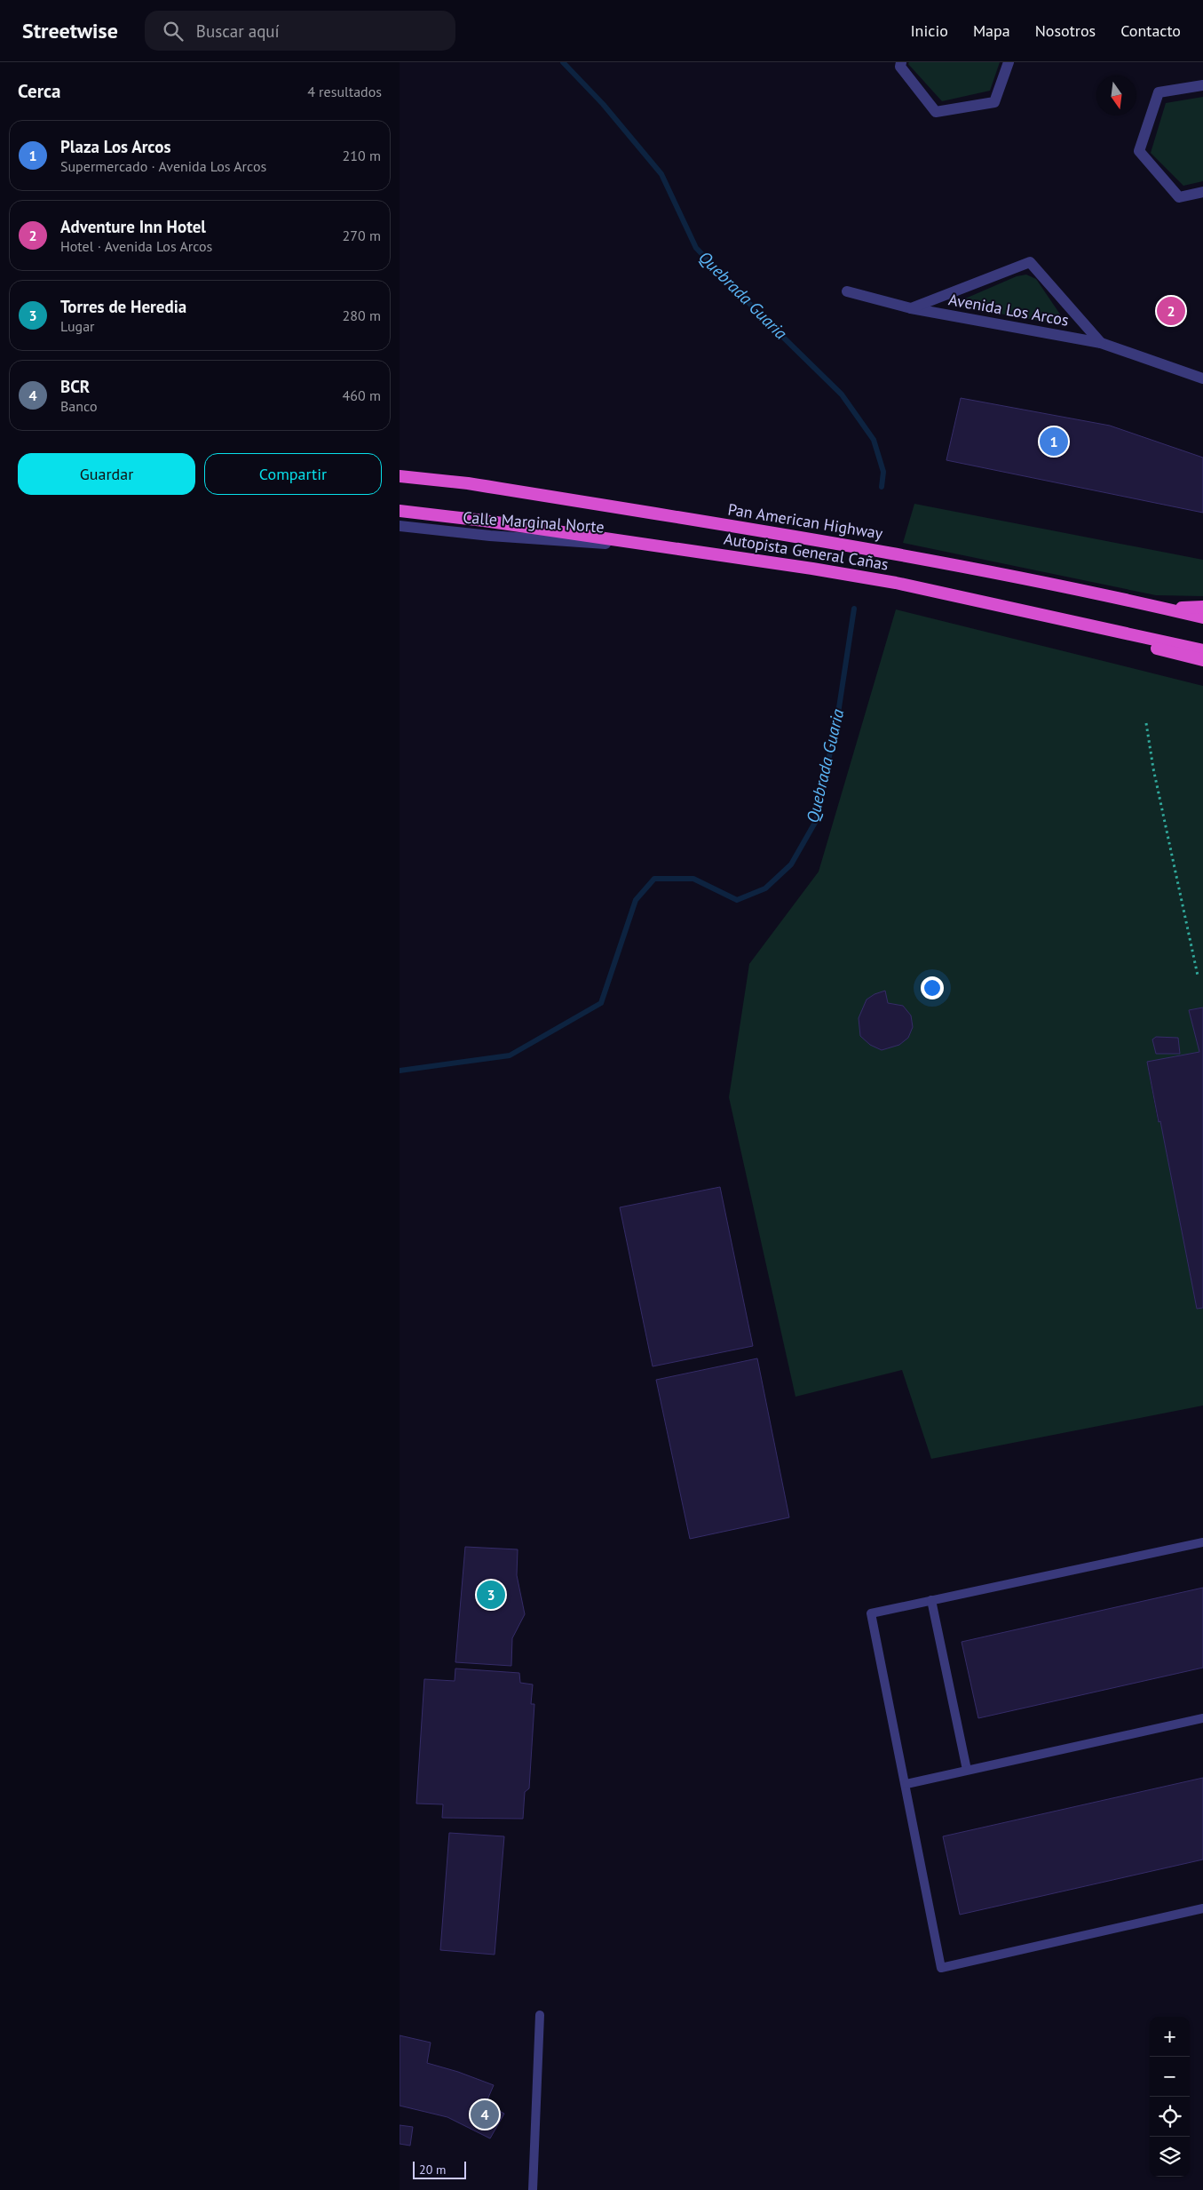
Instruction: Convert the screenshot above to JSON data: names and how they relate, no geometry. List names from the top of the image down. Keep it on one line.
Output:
{"streets":{"highway":["Pan American Highway","Autopista General Cañas"],"street":["Avenida Los Arcos","Calle Marginal Norte"]},"crossings":[["Calle Marginal Norte","Autopista General Cañas"]],"water":["Quebrada Guaria"],"scale_bar":"20 m","north":"bottom","page":{"header":"Streetwise","search":"Buscar aquí","nav":["Inicio","Mapa","Nosotros","Contacto"],"heading":["Cerca","4 resultados"],"list":[{"mark":"1","name":"Plaza Los Arcos","note":"Supermercado · Avenida Los Arcos","value":"210 m"},{"mark":"2","name":"Adventure Inn Hotel","note":"Hotel · Avenida Los Arcos","value":"270 m"},{"mark":"3","name":"Torres de Heredia","note":"Lugar","value":"280 m"},{"mark":"4","name":"BCR","note":"Banco","value":"460 m"}],"pins":["2","1","3","4"],"buttons":["Guardar","Compartir"],"map_buttons":["+","−"],"scale":"20 m"}}
